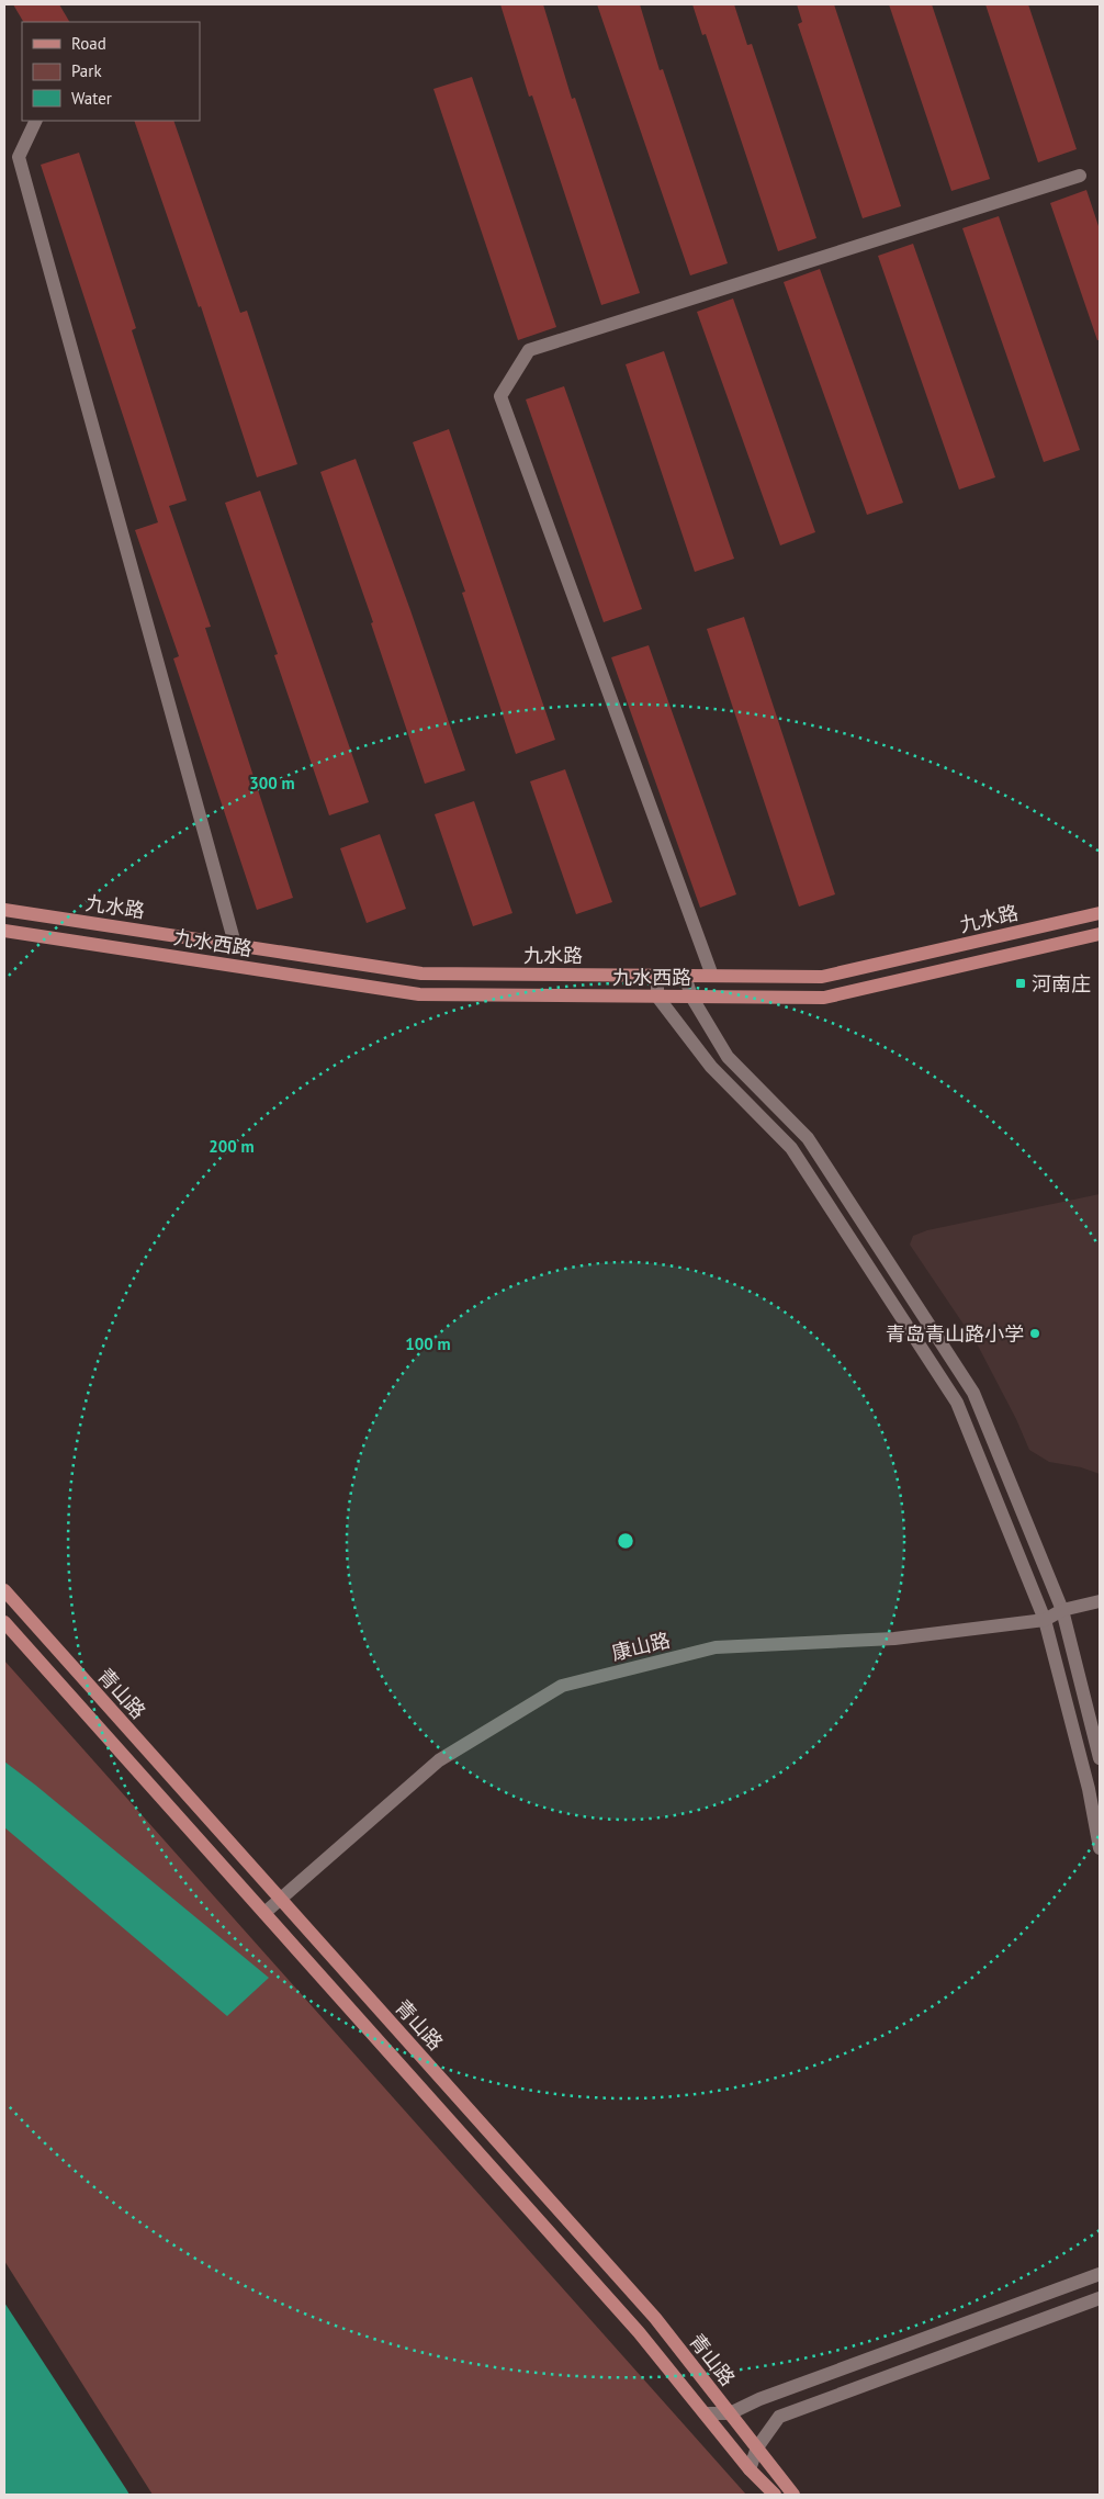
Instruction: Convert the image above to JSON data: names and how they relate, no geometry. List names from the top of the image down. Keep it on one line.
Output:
{"streets":{"main road":["九水路","九水西路","青山路"],"street":["康山路"]},"crossings":[["康山路","青山路"]],"places":{"transit":["河南庄"],"other":["青岛青山路小学"]},"legend":["Road","Park","Water"],"rings":["300 m","200 m","100 m"]}
